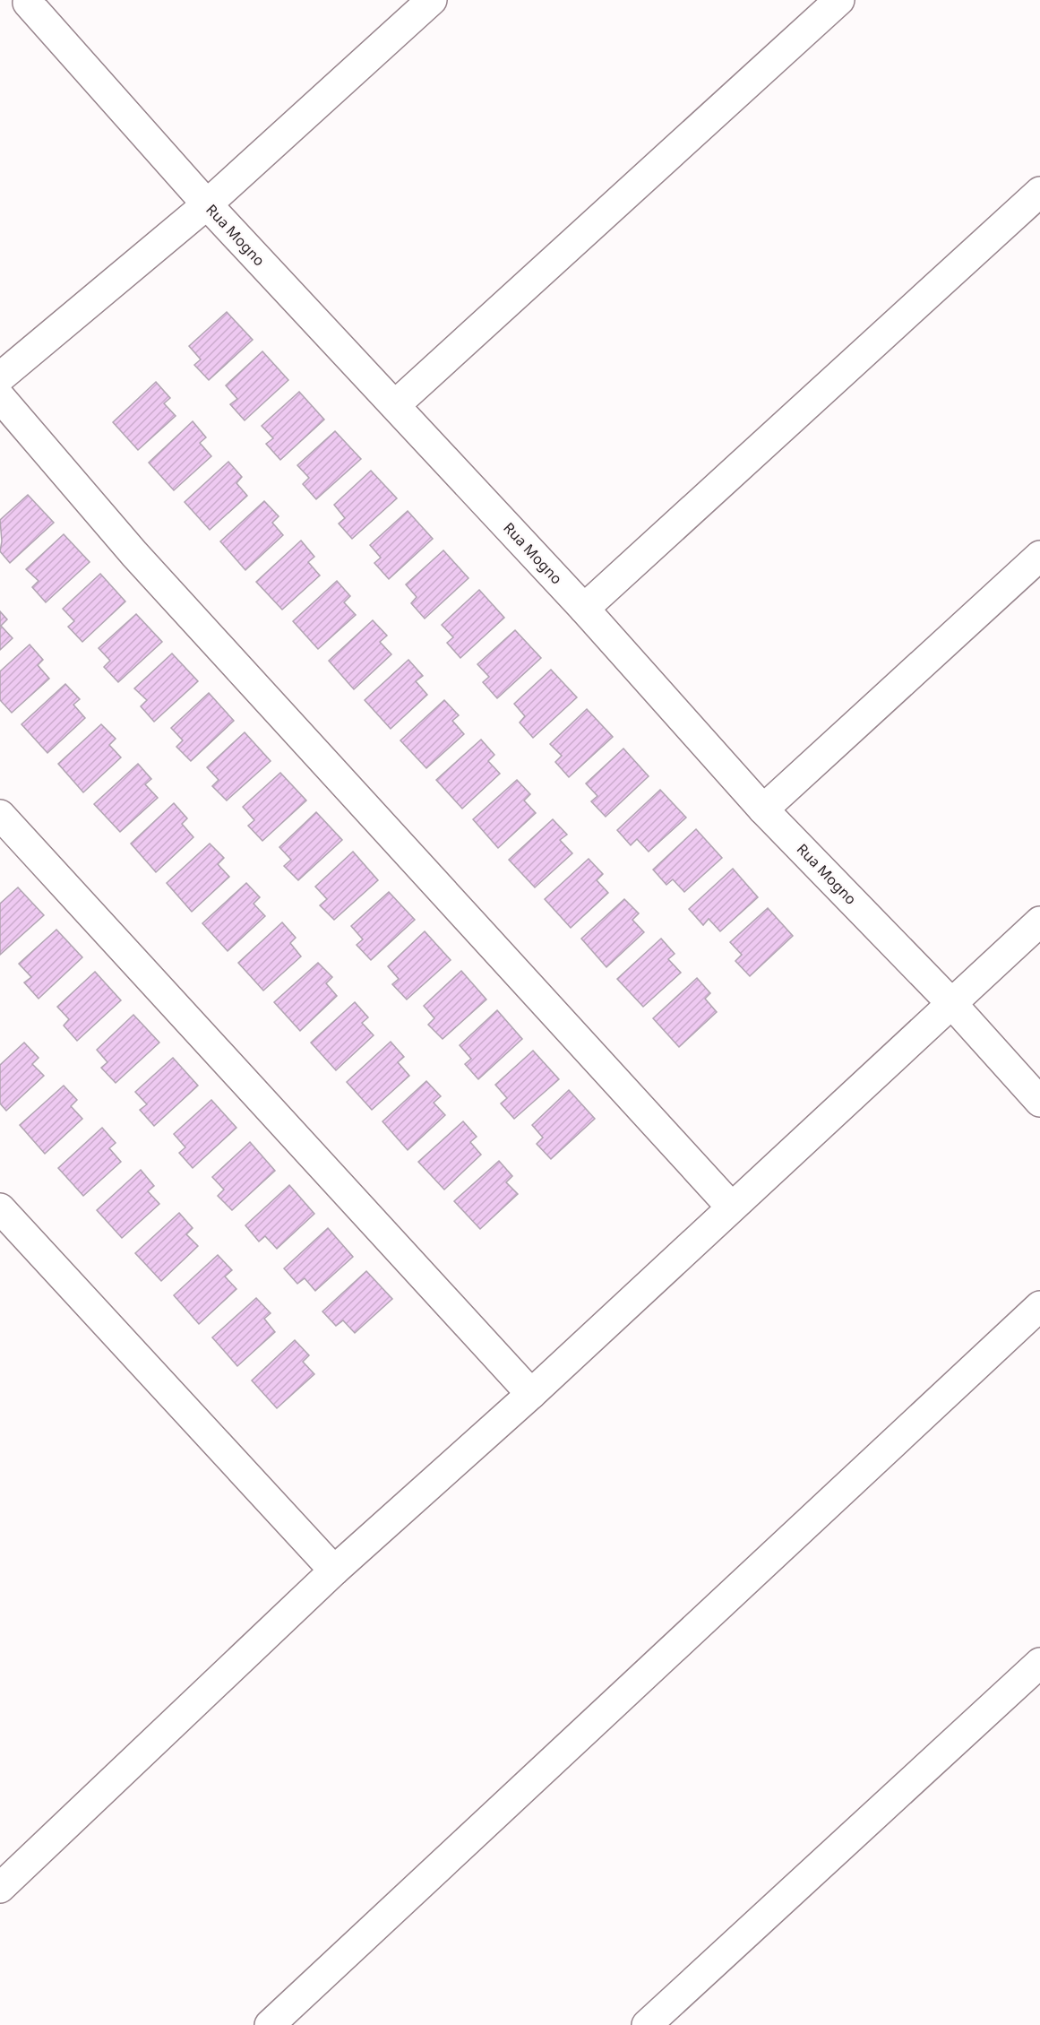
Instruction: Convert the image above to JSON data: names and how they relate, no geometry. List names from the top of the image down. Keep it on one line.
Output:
{"streets":{"street":["Rua Mogno"]}}
